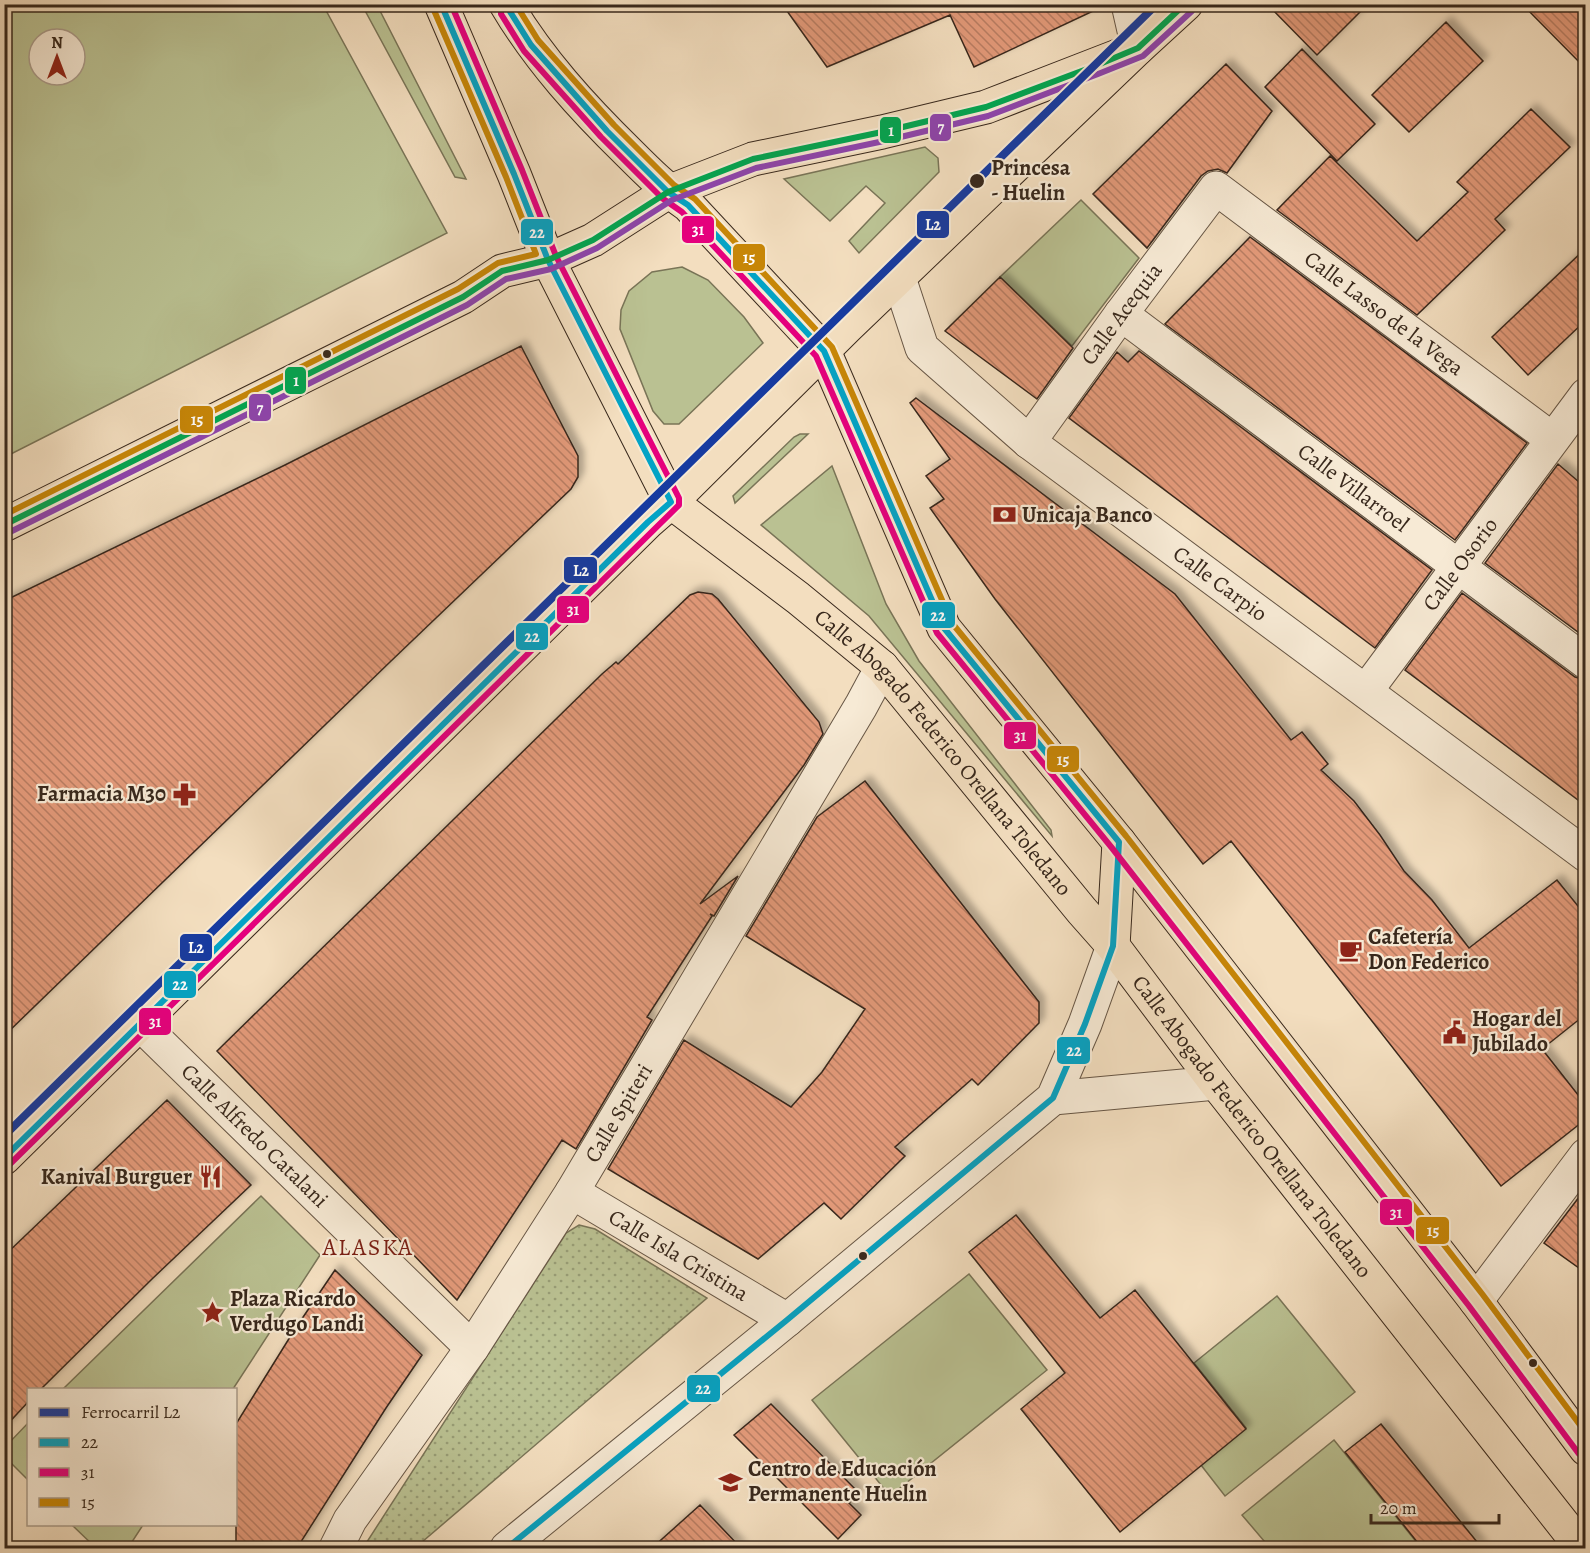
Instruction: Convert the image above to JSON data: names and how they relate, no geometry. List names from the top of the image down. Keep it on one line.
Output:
{"streets":{"main road":["Calle Abogado Federico Orellana Toledano"],"street":["Calle Lasso de la Vega","Calle Acequia","Calle Villarroel","Calle Osorio","Calle Carpio","Calle Spiteri","Calle Alfredo Catalani","Calle Isla Cristina"]},"crossings":[["Calle Lasso de la Vega","Calle Acequia"],["Calle Lasso de la Vega","Calle Osorio"],["Calle Acequia","Calle Villarroel"],["Calle Acequia","Calle Carpio"],["Calle Villarroel","Calle Osorio"],["Calle Osorio","Calle Carpio"],["Calle Abogado Federico Orellana Toledano","Calle Spiteri"],["Calle Spiteri","Calle Alfredo Catalani"],["Calle Spiteri","Calle Isla Cristina"]],"districts":["ALASKA"],"places":{"other":["Princesa - Huelin"],"bank":["Unicaja Banco"],"pharmacy":["Farmacia M30"],"cafe":["Cafetería Don Federico"],"public building":["Hogar del Jubilado"],"restaurant":["Kanival Burguer"],"place":["Plaza Ricardo Verdugo Landi"],"school or university":["Centro de Educación Permanente Huelin"]},"lines":["rail line L2","transit line 22","transit line 31","transit line 1","transit line 15","transit line 7"],"legend":["Ferrocarril L2","22","31","15"],"scale_bar":"20 m","north":"top"}
